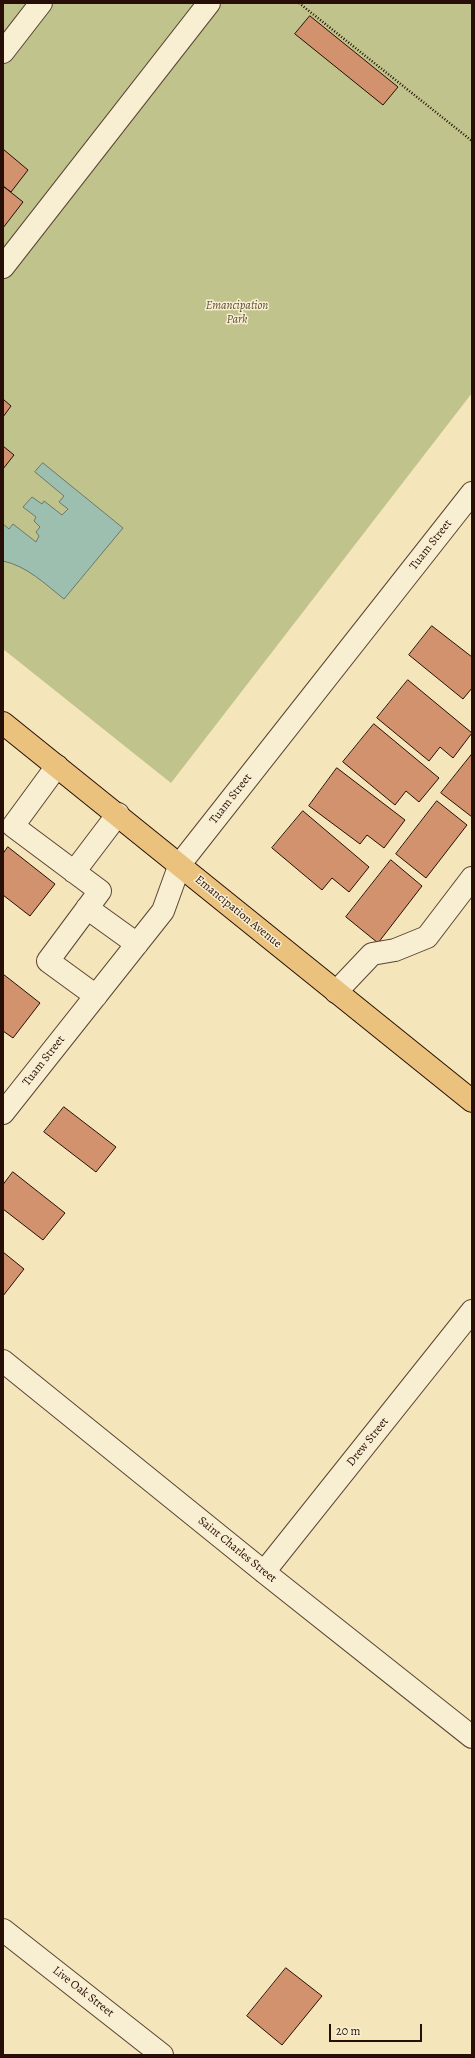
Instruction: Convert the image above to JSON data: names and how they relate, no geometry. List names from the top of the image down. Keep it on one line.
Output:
{"streets":{"main road":["Emancipation Avenue"],"street":["Tuam Street","Drew Street","Saint Charles Street","Live Oak Street"]},"crossings":[["Tuam Street","Emancipation Avenue"],["Drew Street","Saint Charles Street"]],"parks":["Emancipation Park"],"scale_bar":"20 m"}
